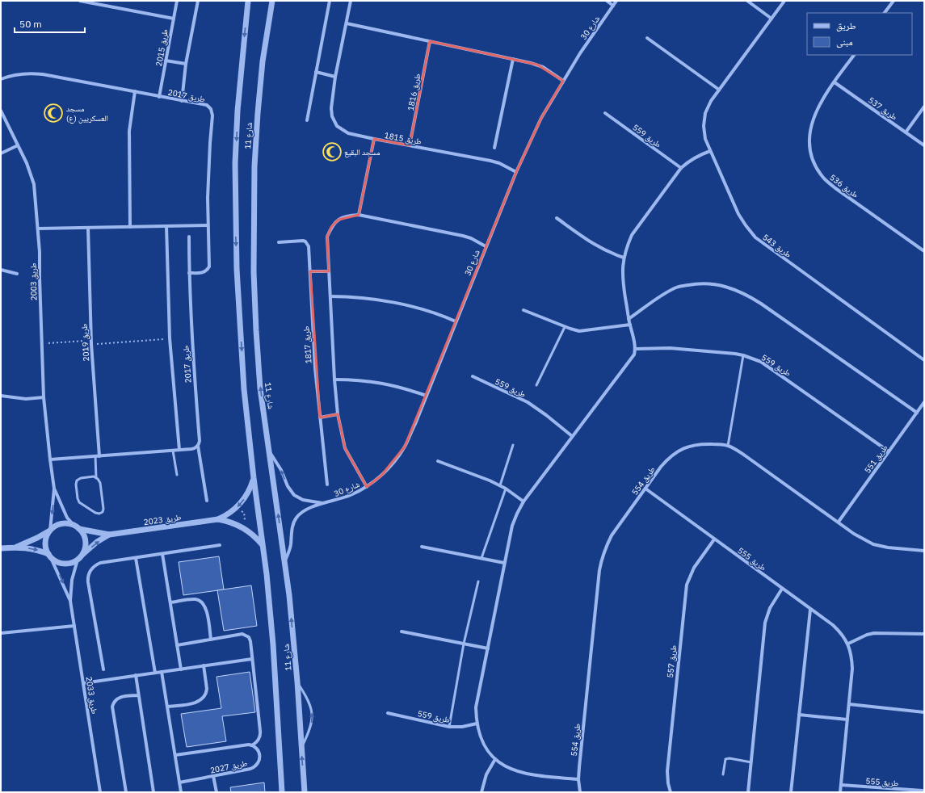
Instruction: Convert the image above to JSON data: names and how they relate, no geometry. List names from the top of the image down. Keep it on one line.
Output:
{"streets":{"street":["شارع 30","طريق 2015","طريق 1816","طريق 2017","طريق 537","شارع 11","طريق 559","طريق 1815","طريق 536","طريق 543","طريق 2003","طريق 2019","طريق 1817","طريق 551","طريق 554","طريق 2023","طريق 555","طريق 557","طريق 2033","طريق 2027"]},"crossings":[["شارع 30","شارع 11"],["شارع 30","طريق 1815"],["طريق 2015","طريق 2017"],["طريق 1816","طريق 1815"],["طريق 537","طريق 536"],["شارع 11","طريق 2023"],["طريق 559","طريق 551"],["طريق 551","طريق 554"],["طريق 554","طريق 555"],["طريق 2023","طريق 2033"],["طريق 555","طريق 557"]],"places":{"mosque":["مسجد العسكريين (ع)","مسجد البقيع"]},"legend":["طريق","مبنى"],"scale_bar":"50 m"}
